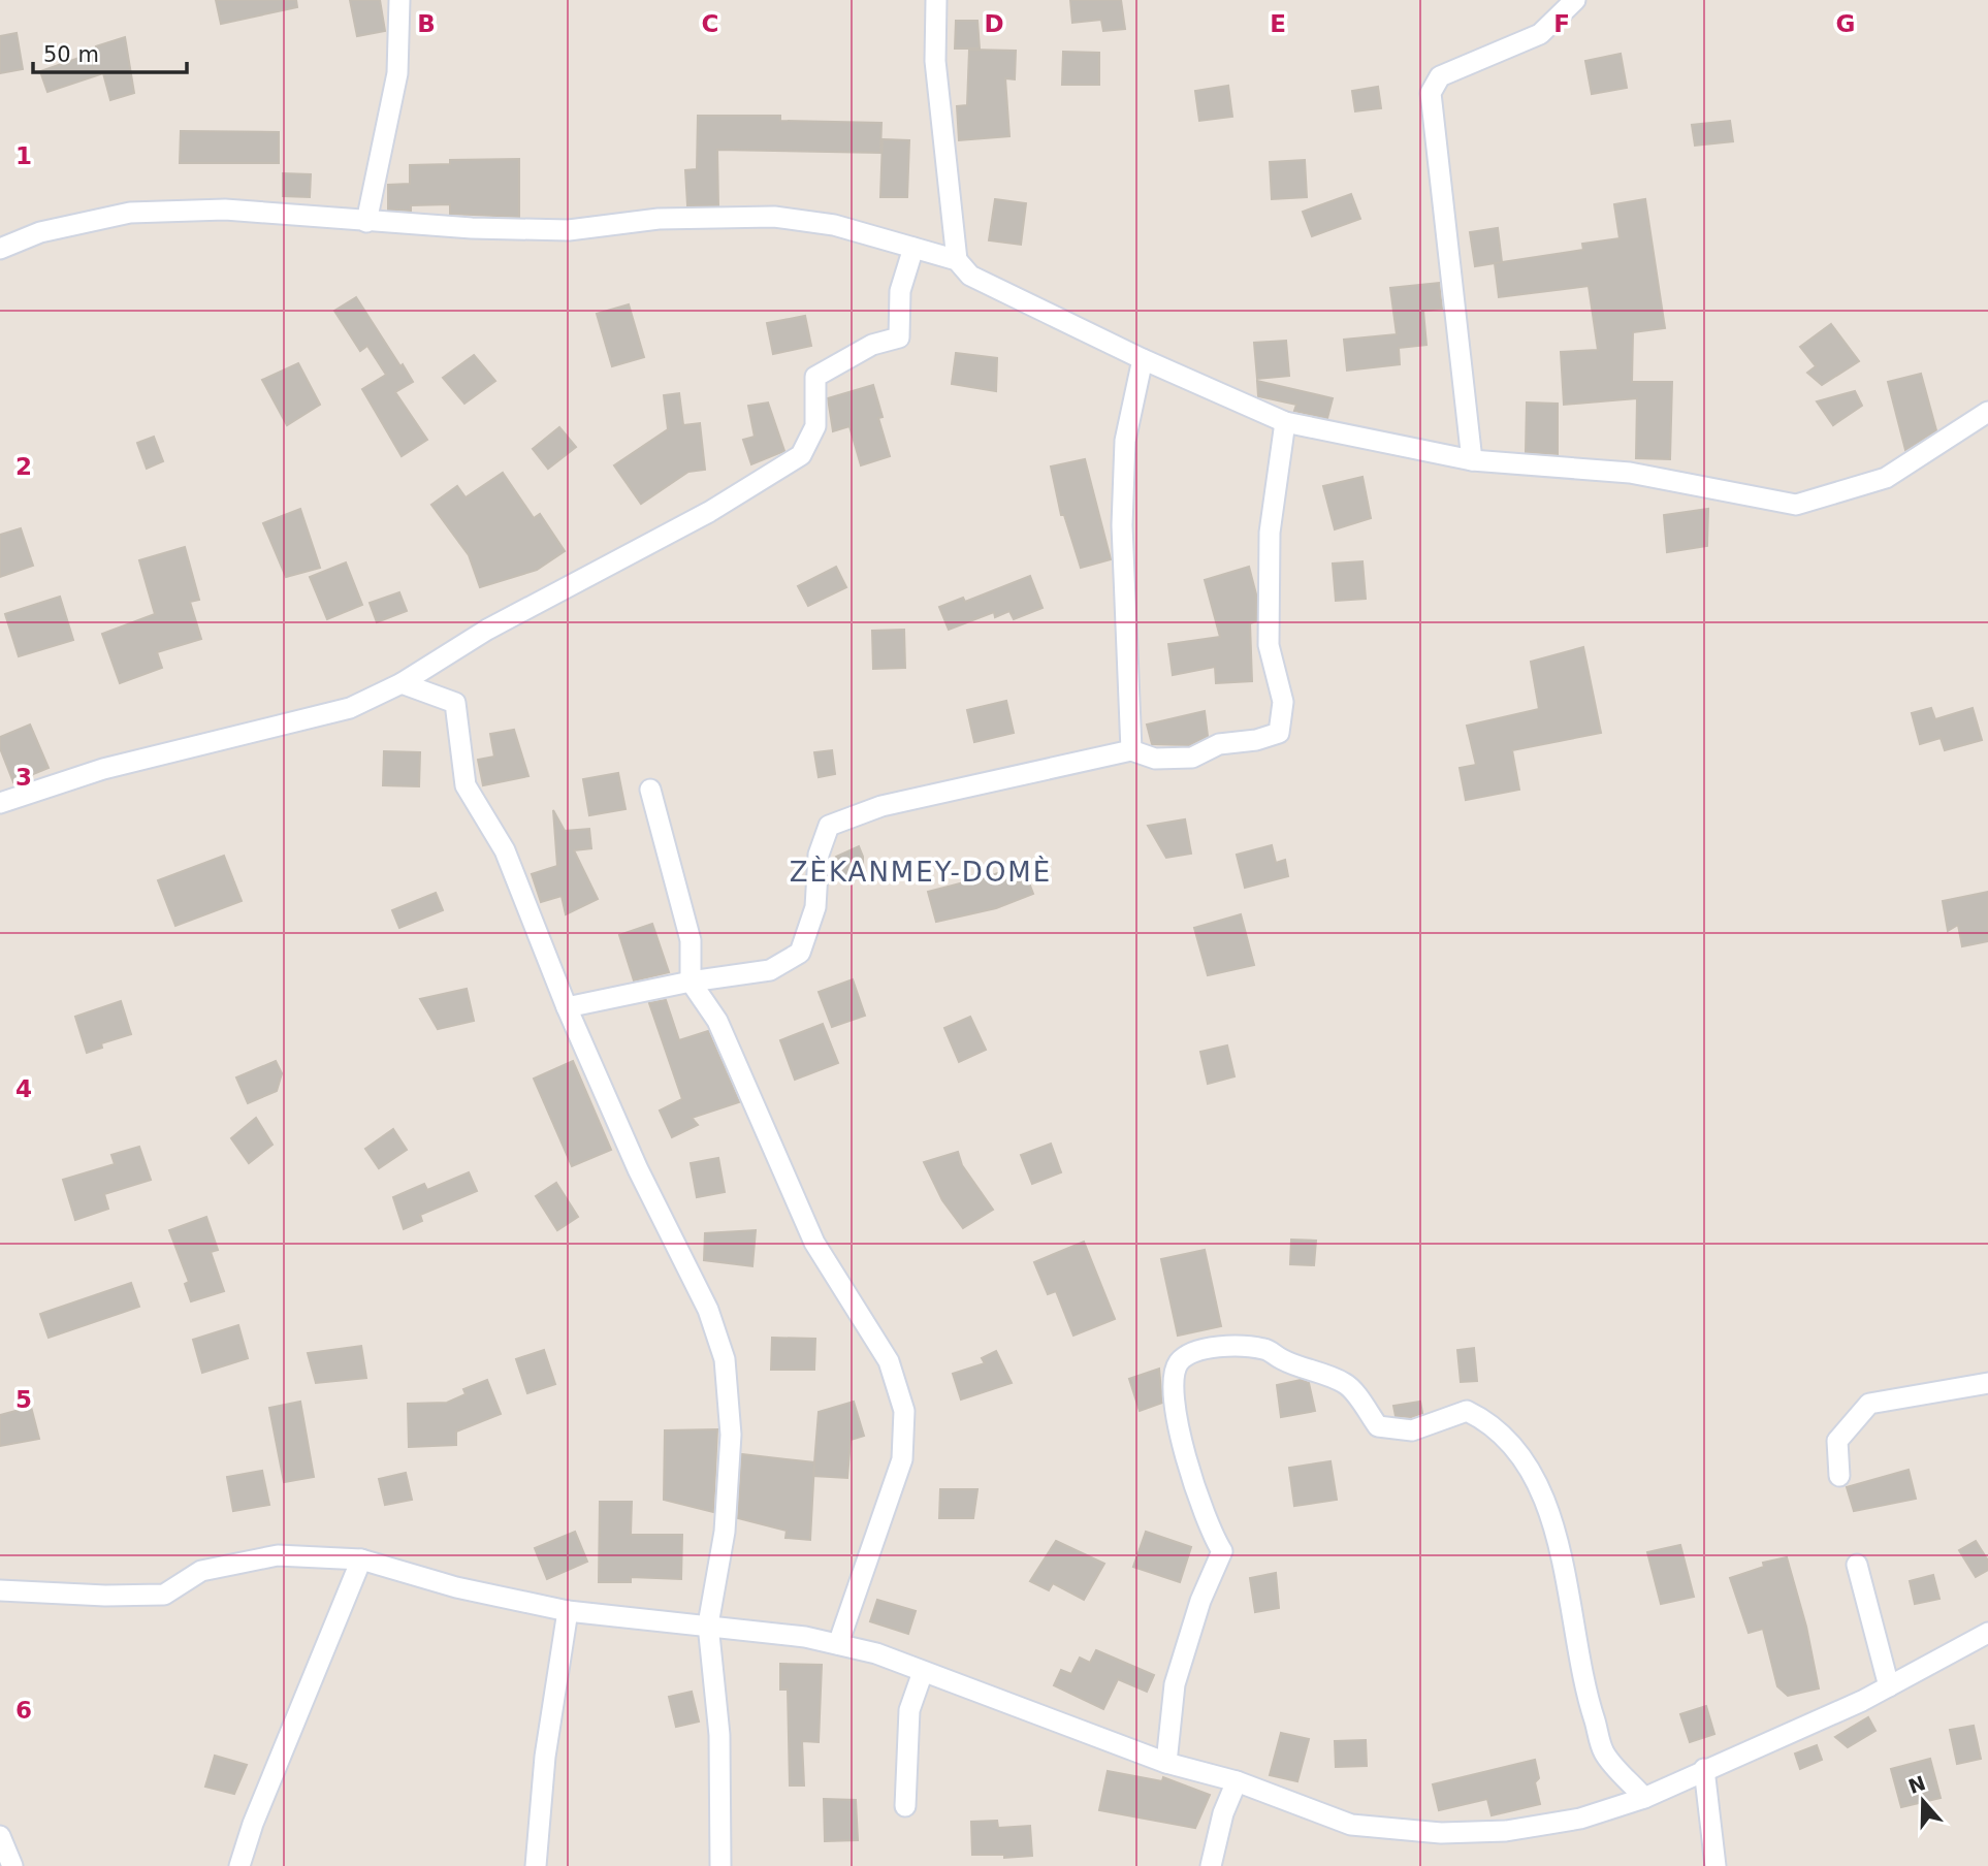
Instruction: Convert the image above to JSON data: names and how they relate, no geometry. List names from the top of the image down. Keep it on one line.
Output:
{"districts":["ZÈKANMEY-DOMÈ"],"scale_bar":"50 m","north":"top","grid":{"columns":["B","C","D","E","F","G"],"rows":["1","2","3","4","5","6"]}}
